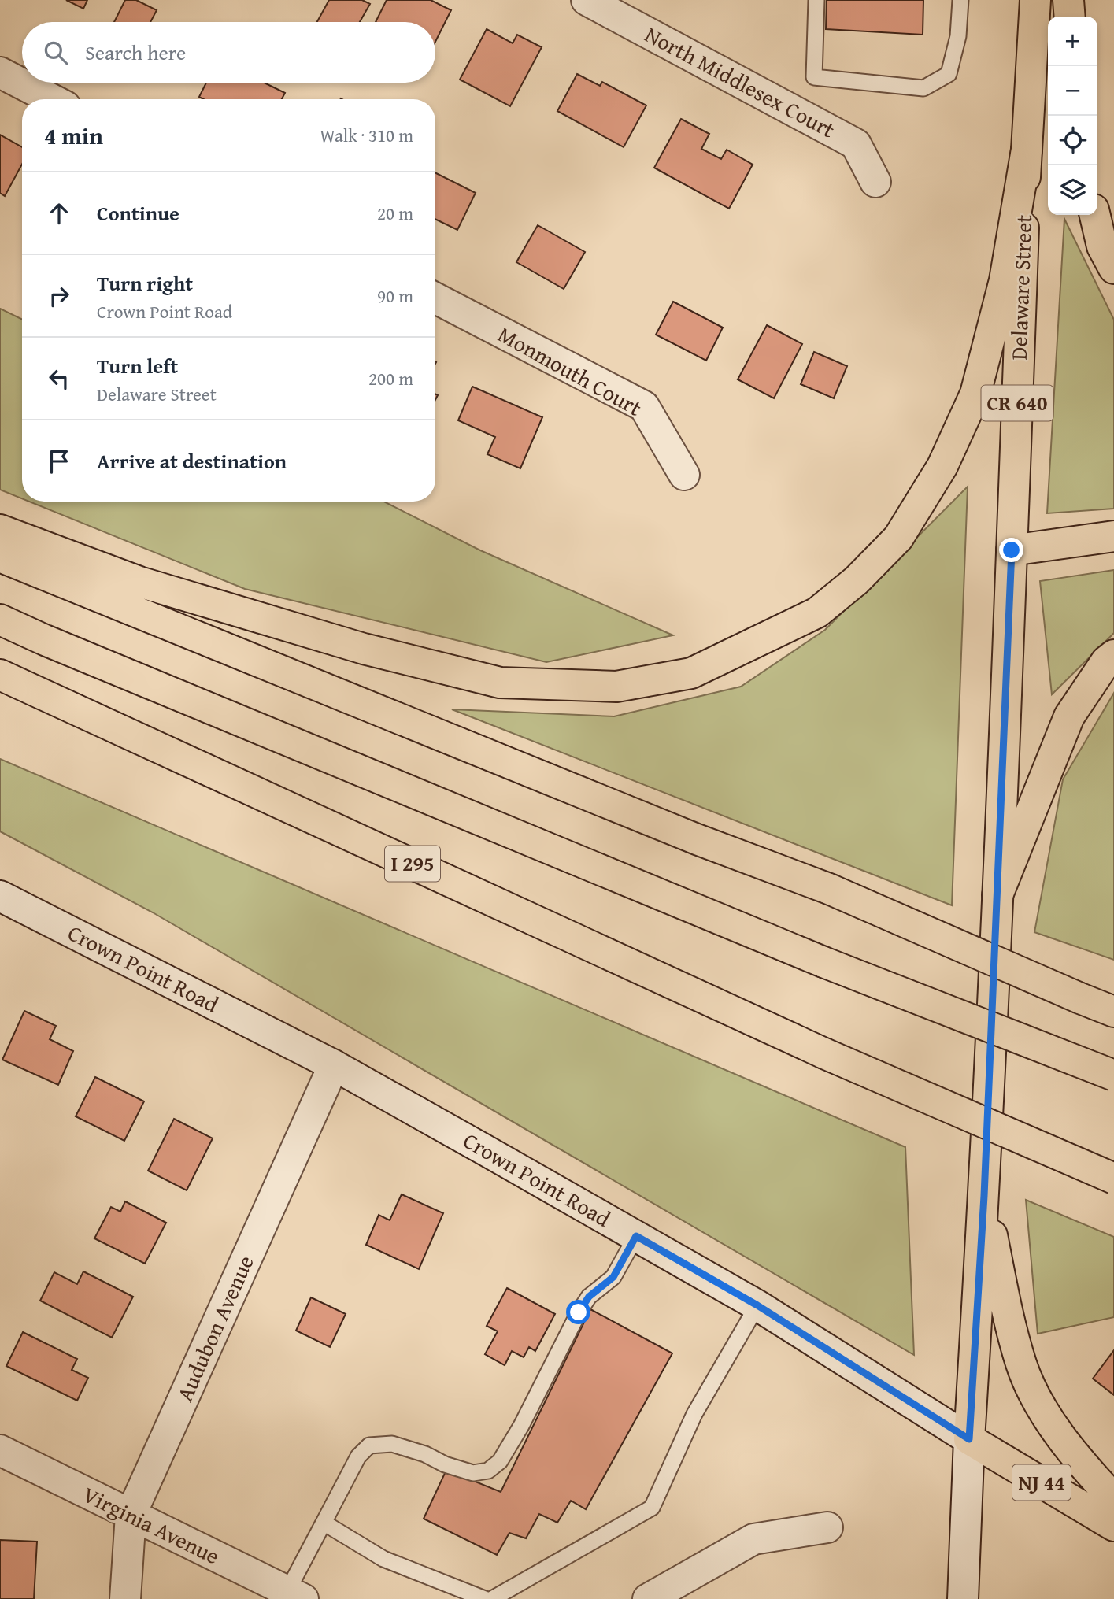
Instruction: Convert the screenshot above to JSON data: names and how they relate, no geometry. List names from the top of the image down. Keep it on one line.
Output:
{"streets":{"main road":["Delaware Street","CR 640","I 295","Crown Point Road","NJ 44"],"street":["North Middlesex Court","Monmouth Court","Audubon Avenue","Virginia Avenue"]},"crossings":[["Delaware Street","Crown Point Road"],["Crown Point Road","Audubon Avenue"],["Audubon Avenue","Virginia Avenue"]],"page":{"map_buttons":["+","−"],"search":"Search here","heading":["4 min","Walk · 310 m"],"list":[["Continue","20 m"],["Turn right","Crown Point Road","90 m"],["Turn left","Delaware Street","200 m"],"Arrive at destination"]}}
